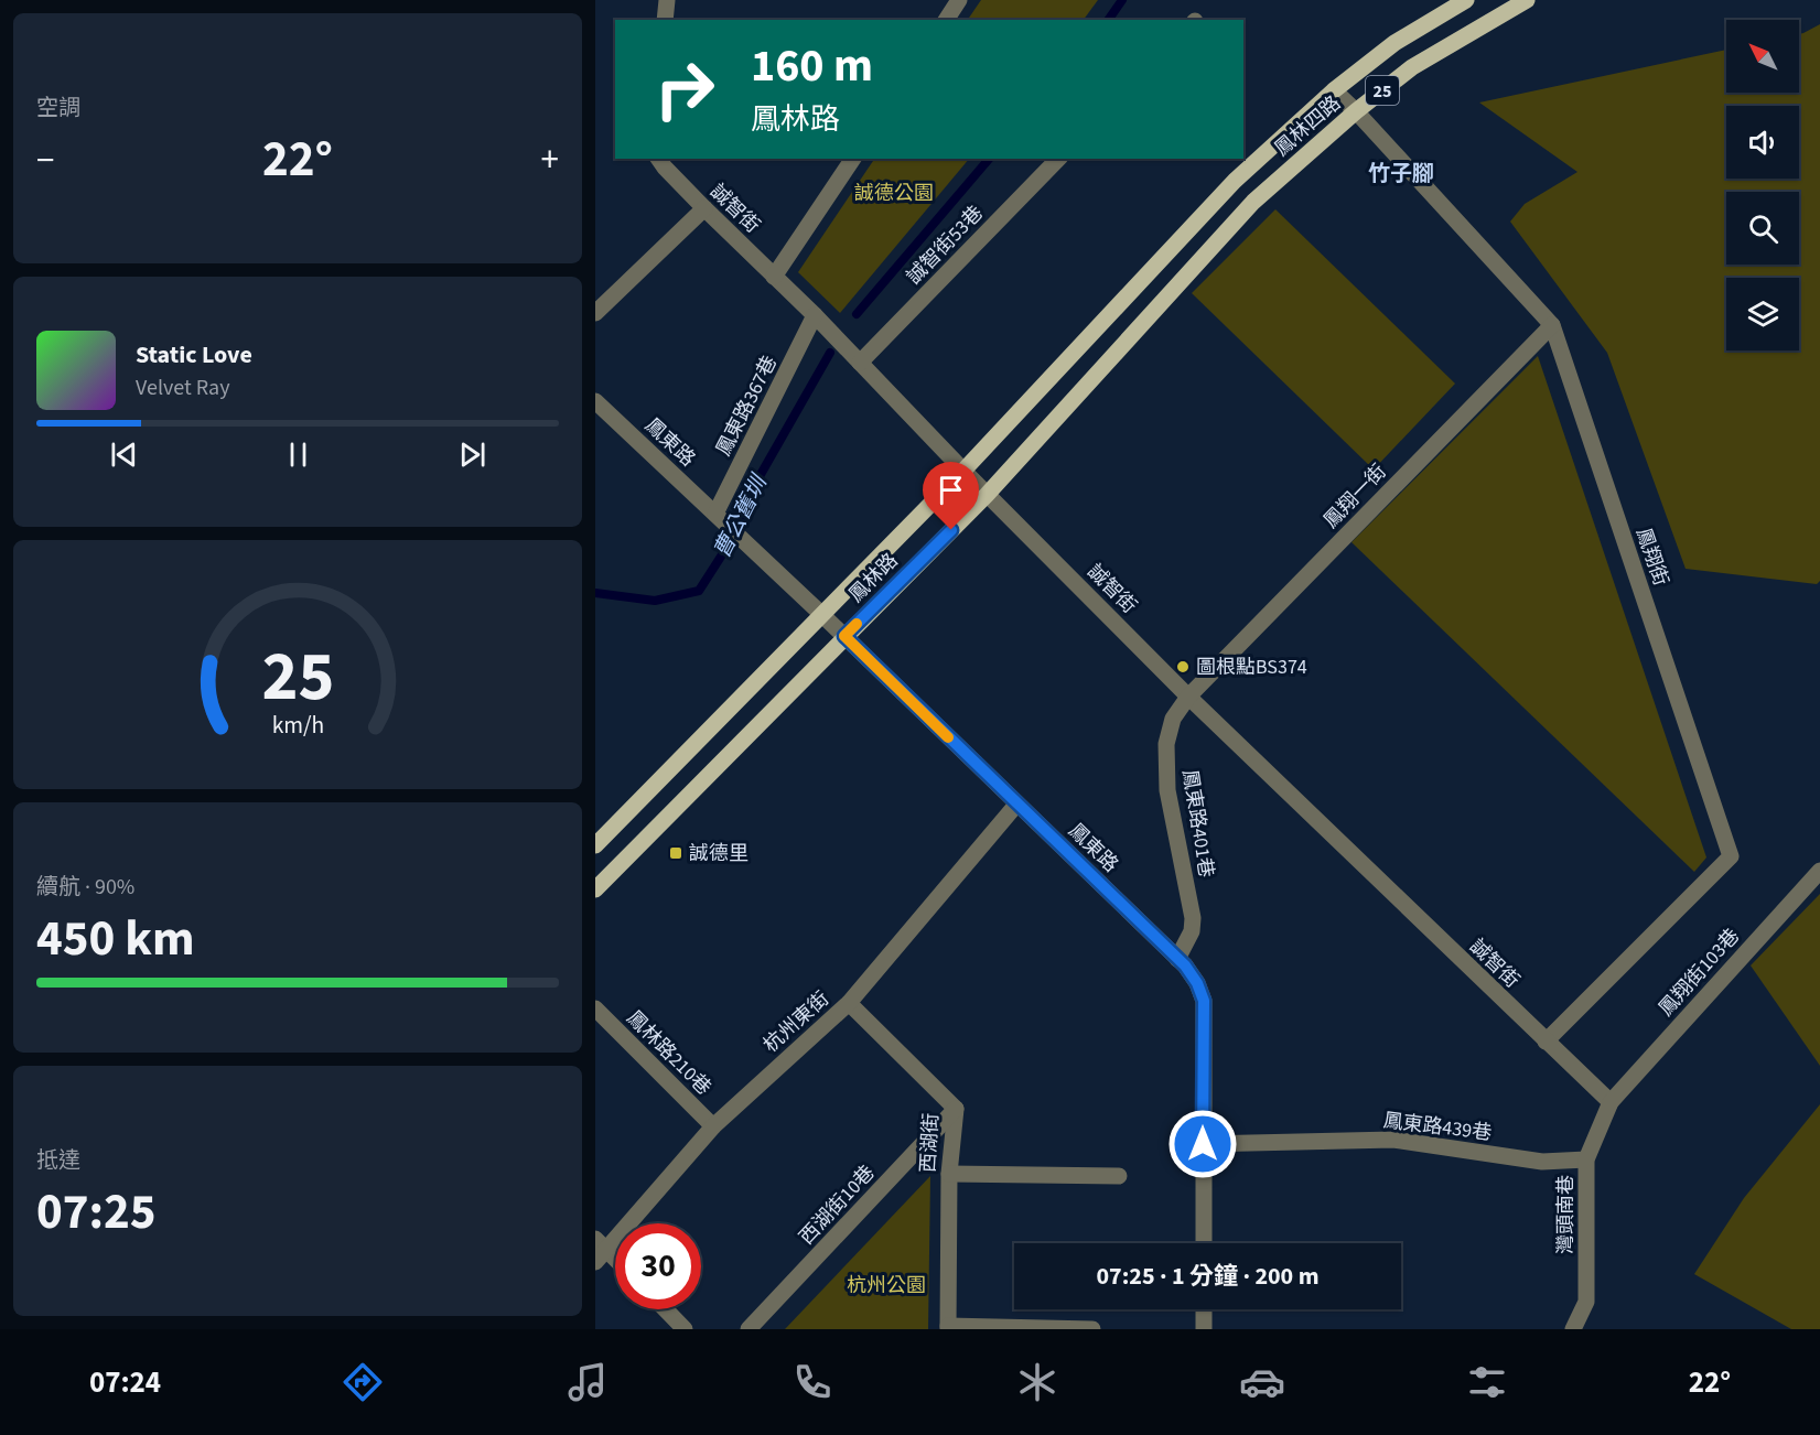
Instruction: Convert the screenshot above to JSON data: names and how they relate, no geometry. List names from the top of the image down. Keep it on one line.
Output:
{"streets":{"main road":["25","鳳林四路","鳳林路"],"street":["誠智街","誠智街53巷","鳳東路367巷","鳳東路","鳳翔一街","鳳翔街","鳳東路401巷","鳳翔街103巷","杭州東街","鳳林路210巷","鳳東路439巷","西湖街","西湖街10巷","灣頭南巷"]},"crossings":[["鳳林四路","鳳翔街"],["鳳林四路","鳳林路"],["誠智街","誠智街53巷"],["誠智街","鳳東路367巷"],["誠智街","鳳翔一街"],["誠智街","鳳翔街"],["誠智街","鳳林路"],["誠智街","鳳東路401巷"],["誠智街","鳳翔街103巷"],["誠智街","灣頭南巷"],["鳳東路367巷","鳳東路"],["鳳東路","鳳林路"],["鳳東路","鳳東路401巷"],["鳳東路","杭州東街"],["鳳東路","鳳東路439巷"],["鳳翔一街","鳳翔街"],["鳳翔一街","鳳東路401巷"],["鳳翔街103巷","灣頭南巷"],["杭州東街","鳳林路210巷"],["杭州東街","西湖街"],["鳳東路439巷","灣頭南巷"],["西湖街","西湖街10巷"]],"districts":["竹子腳"],"water":["曹公舊圳"],"parks":["誠德公園","杭州公園"],"places":{"other":["圖根點BS374"],"transit":["誠德里"]},"north":"top left","page":{"tile":["空調",["續航 · 90%","450 km"],["抵達","07:25"]],"turn":["160 m","鳳林路"],"heat":["−","22°","+"],"song":["Static Love","Velvet Ray"],"limit":"30","trip":"07:25 · 1 分鐘 · 200 m","tabs":["07:24","22°"],"gauge":["25","km/h"]}}
